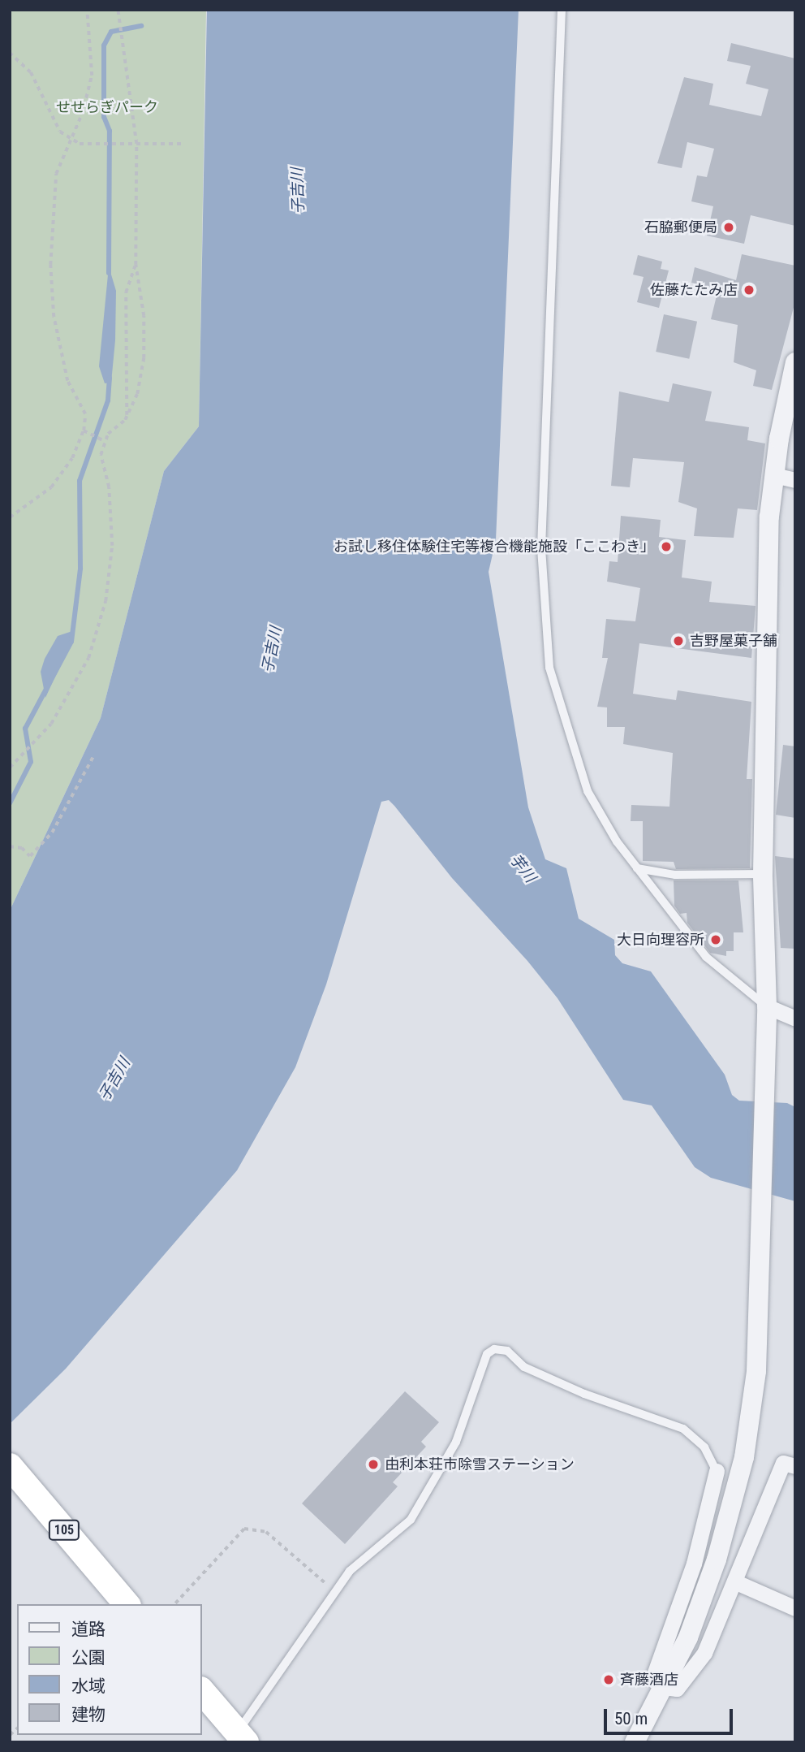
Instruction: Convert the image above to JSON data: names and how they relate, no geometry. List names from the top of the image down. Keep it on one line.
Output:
{"streets":{"highway":["105"]},"water":["子吉川","芋川"],"parks":["せせらぎパーク"],"places":["石脇郵便局","佐藤たたみ店","お試し移住体験住宅等複合機能施設「ここわき」","吉野屋菓子舗","大日向理容所","由利本荘市除雪ステーション","斉藤酒店"],"legend":["道路","公園","水域","建物"],"scale_bar":"50 m"}
